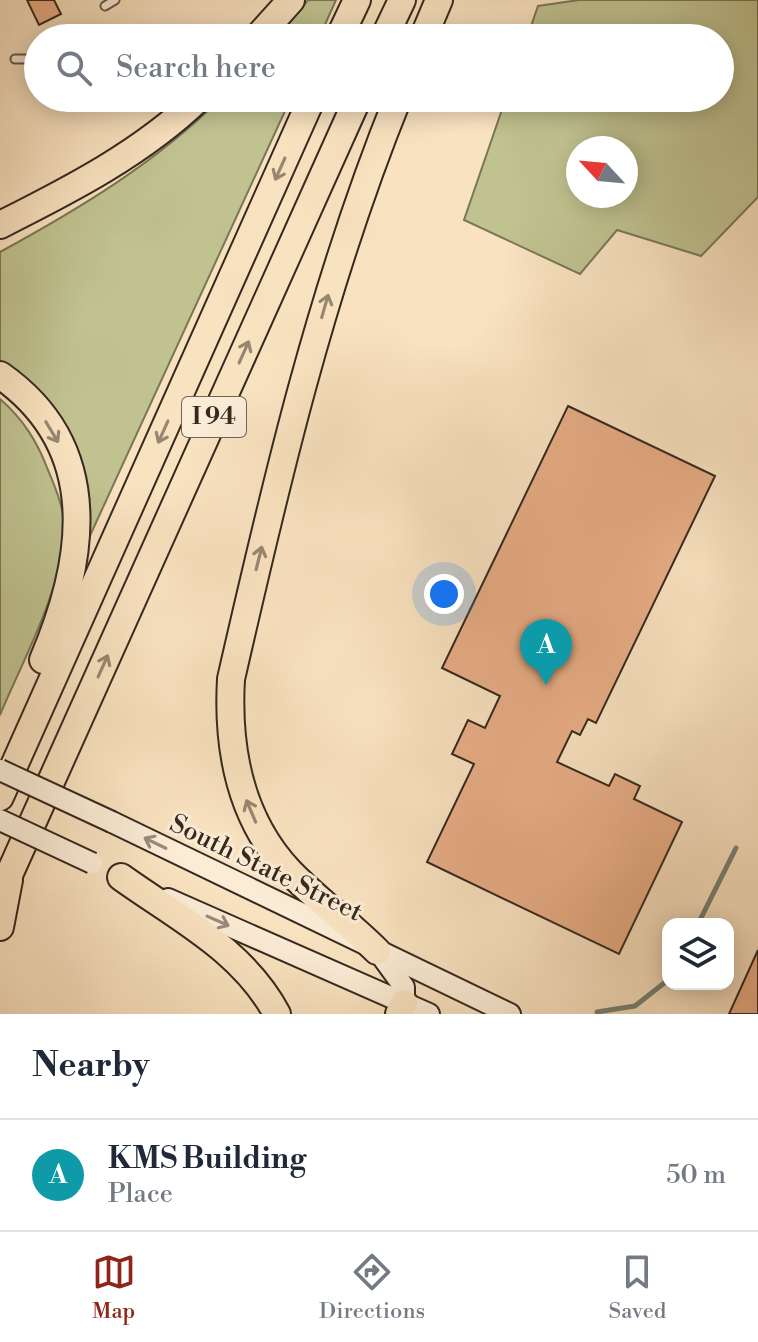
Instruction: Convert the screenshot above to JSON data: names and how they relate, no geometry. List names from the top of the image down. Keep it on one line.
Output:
{"streets":{"highway":["I 94"],"main road":["South State Street"]},"north":"top left","page":{"search":"Search here","pins":"A","heading":"Nearby","list":[{"mark":"A","name":"KMS Building","note":"Place","value":"50 m"}],"nav":["Map","Directions","Saved"]}}
